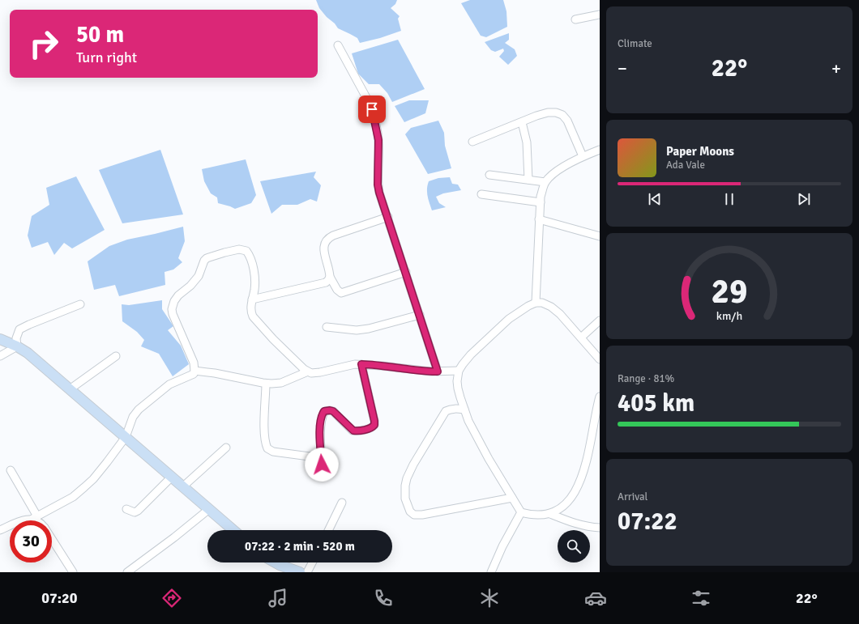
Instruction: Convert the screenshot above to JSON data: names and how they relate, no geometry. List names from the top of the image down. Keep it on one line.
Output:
{"page":{"tile":["Climate",["Range · 81%","405 km"],["Arrival","07:22"]],"turn":["50 m","Turn right"],"heat":["−","22°","+"],"song":["Paper Moons","Ada Vale"],"limit":"30","trip":"07:22 · 2 min · 520 m","tabs":["07:20","22°"],"gauge":["29","km/h"]}}
